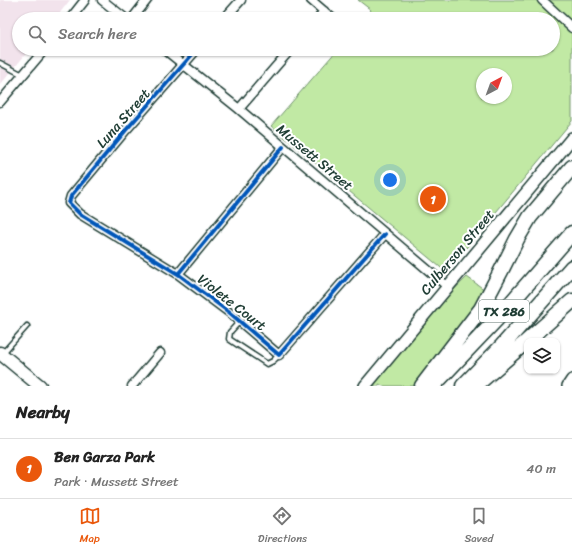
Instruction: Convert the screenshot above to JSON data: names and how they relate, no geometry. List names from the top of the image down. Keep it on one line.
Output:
{"streets":{"highway":["TX 286"],"main road":["Culberson Street"],"street":["Luna Street","Mussett Street","Violete Court"]},"crossings":[["Luna Street","Mussett Street"],["Luna Street","Violete Court"],["Mussett Street","Culberson Street"]],"north":"top right","page":{"search":"Search here","pins":"1","heading":"Nearby","list":[{"mark":"1","name":"Ben Garza Park","note":"Park · Mussett Street","value":"40 m"}],"nav":["Map","Directions","Saved"]}}
